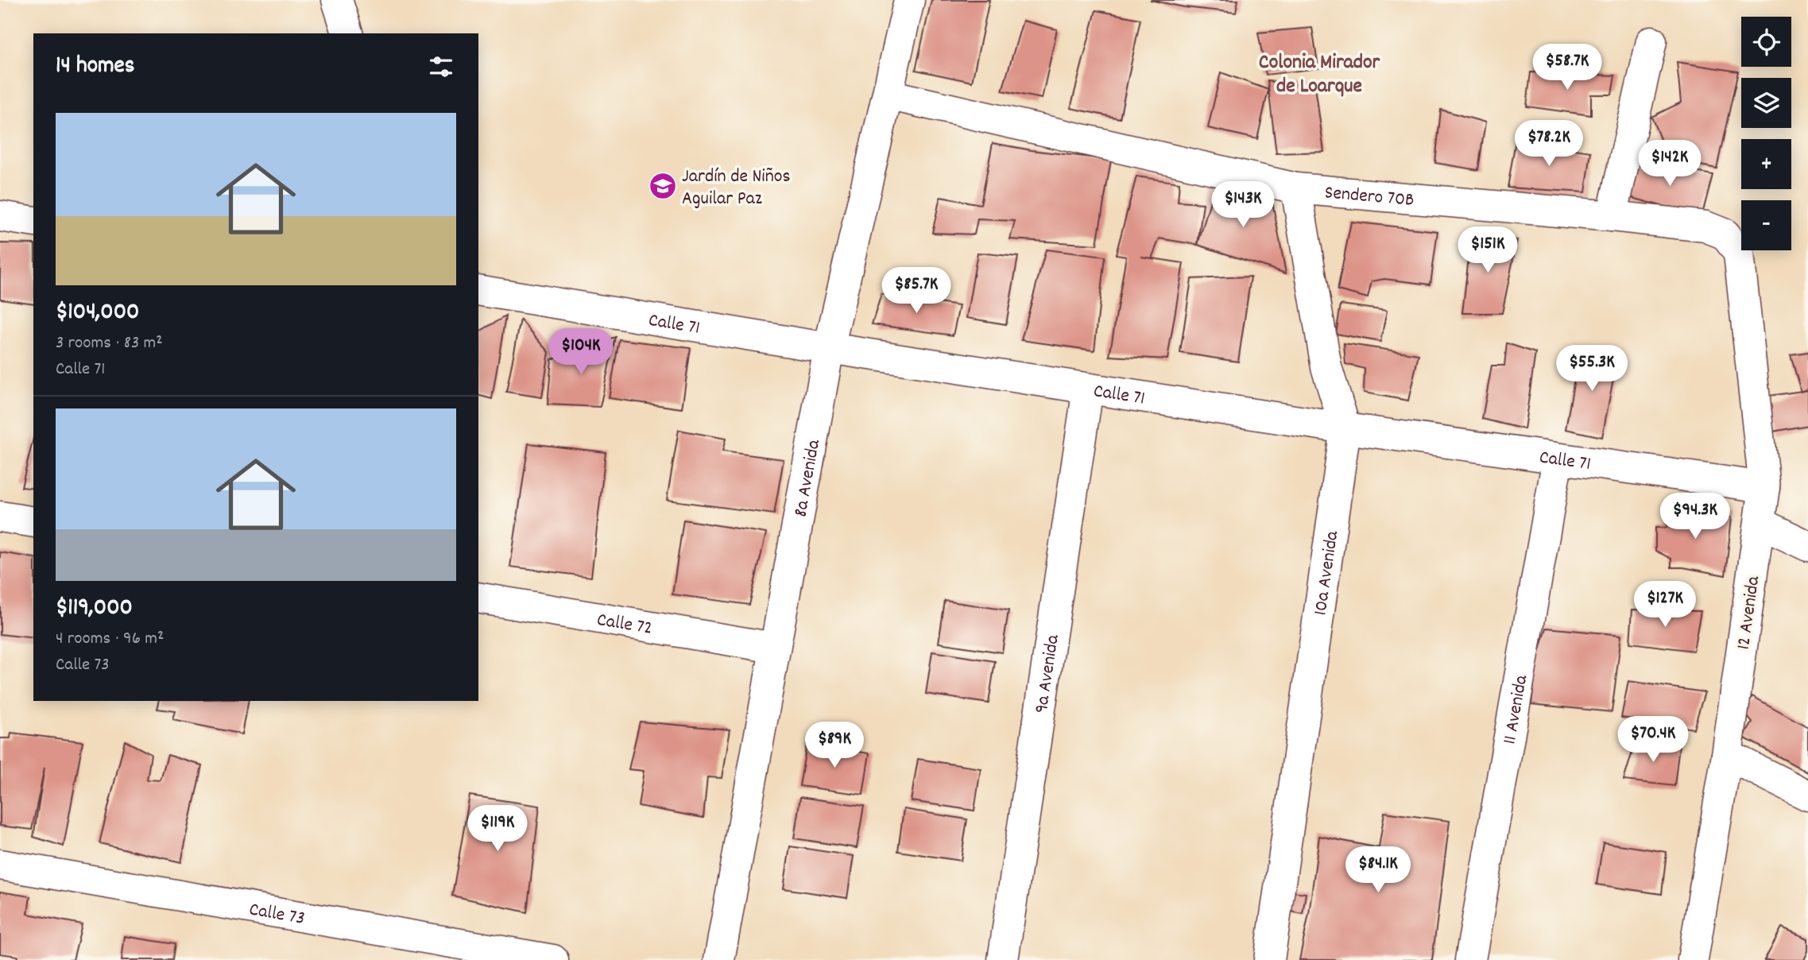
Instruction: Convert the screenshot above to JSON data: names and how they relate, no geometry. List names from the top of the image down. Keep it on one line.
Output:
{"streets":{"street":["Sendero 70B","Calle 71","8a Avenida","10a Avenida","12 Avenida","Calle 72","9a Avenida","11 Avenida","Calle 73"]},"crossings":[["Sendero 70B","8a Avenida"],["Sendero 70B","10a Avenida"],["Sendero 70B","12 Avenida"],["Calle 71","8a Avenida"],["Calle 71","10a Avenida"],["Calle 71","12 Avenida"],["Calle 71","9a Avenida"],["Calle 71","11 Avenida"],["8a Avenida","Calle 72"]],"districts":["Colonia Mirador de Loarque"],"places":{"school or university":["Jardín de Niños Aguilar Paz"]},"page":{"map_buttons":["+","−"],"heading":"14 homes","price":["$58.7K","$78.2K","$142K","$143K","$151K","$85.7K","$104K","$55.3K","$94.3K","$127K","$70.4K","$89K","$119K","$84.1K"],"list":[{"name":"$104,000","note":"3 rooms · 83 m² · Calle 71"},{"name":"$119,000","note":"4 rooms · 96 m² · Calle 73"}]}}
